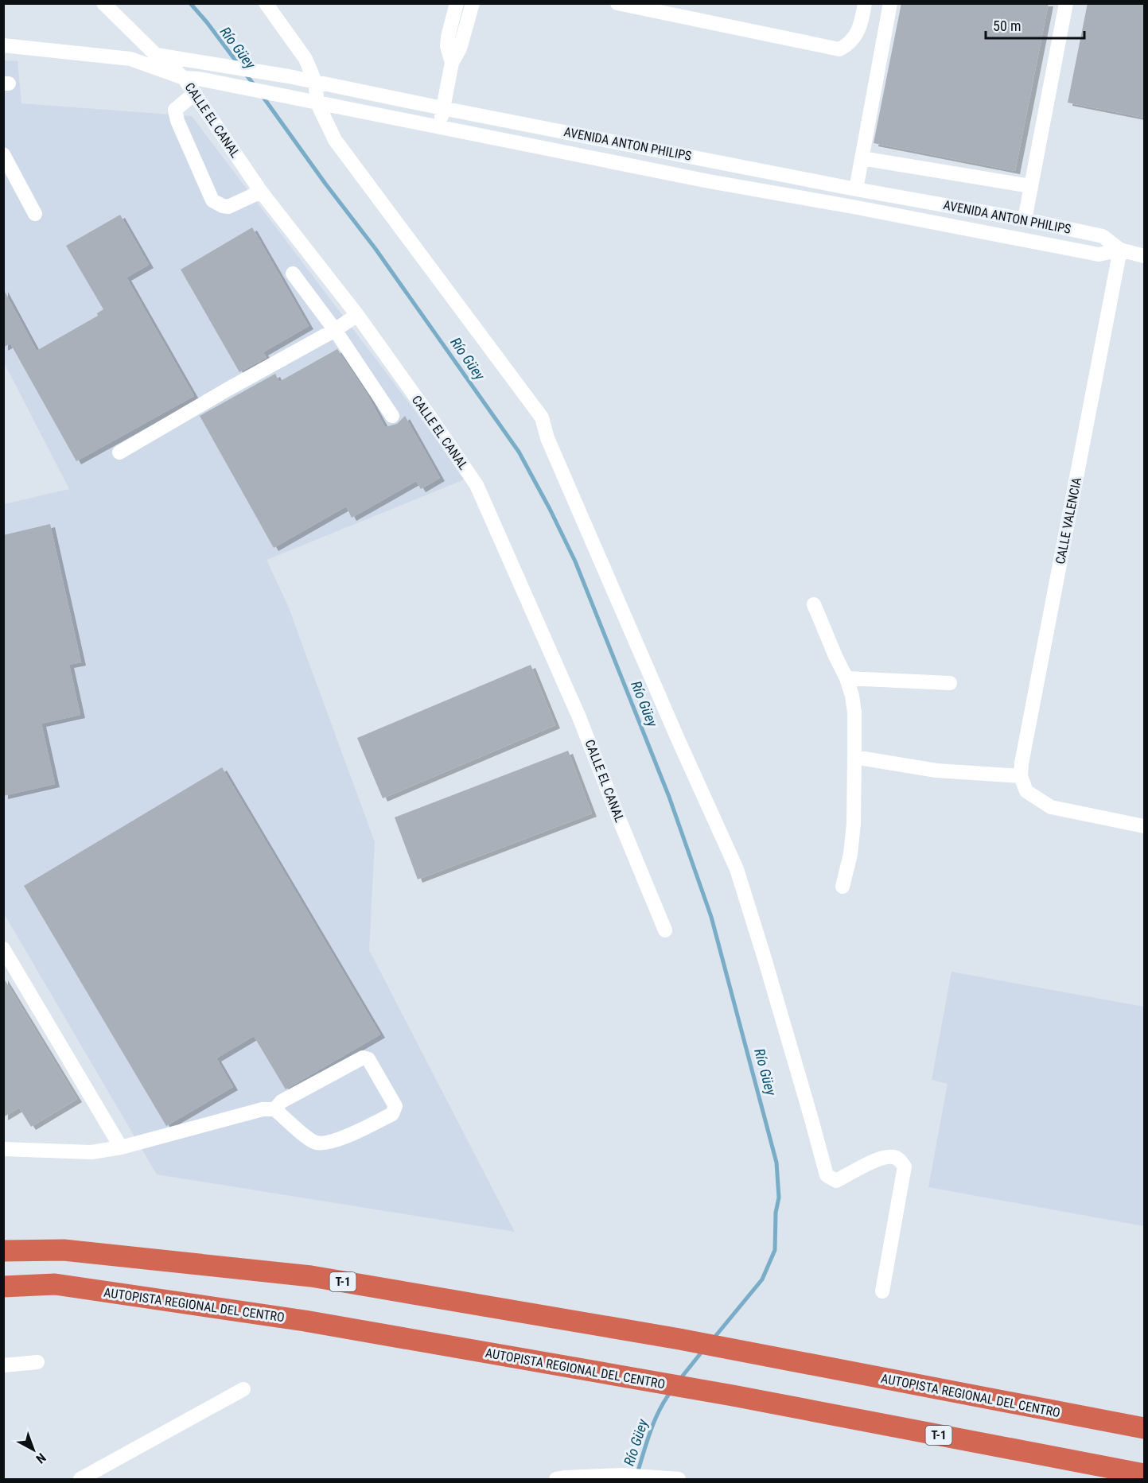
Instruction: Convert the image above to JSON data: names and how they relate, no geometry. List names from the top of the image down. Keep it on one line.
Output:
{"streets":{"highway":["T-1","AUTOPISTA REGIONAL DEL CENTRO"],"street":["CALLE EL CANAL","AVENIDA ANTON PHILIPS","CALLE VALENCIA"]},"crossings":[["CALLE EL CANAL","AVENIDA ANTON PHILIPS"],["AVENIDA ANTON PHILIPS","CALLE VALENCIA"]],"water":["Río Güey"],"scale_bar":"50 m","north":"bottom right"}
